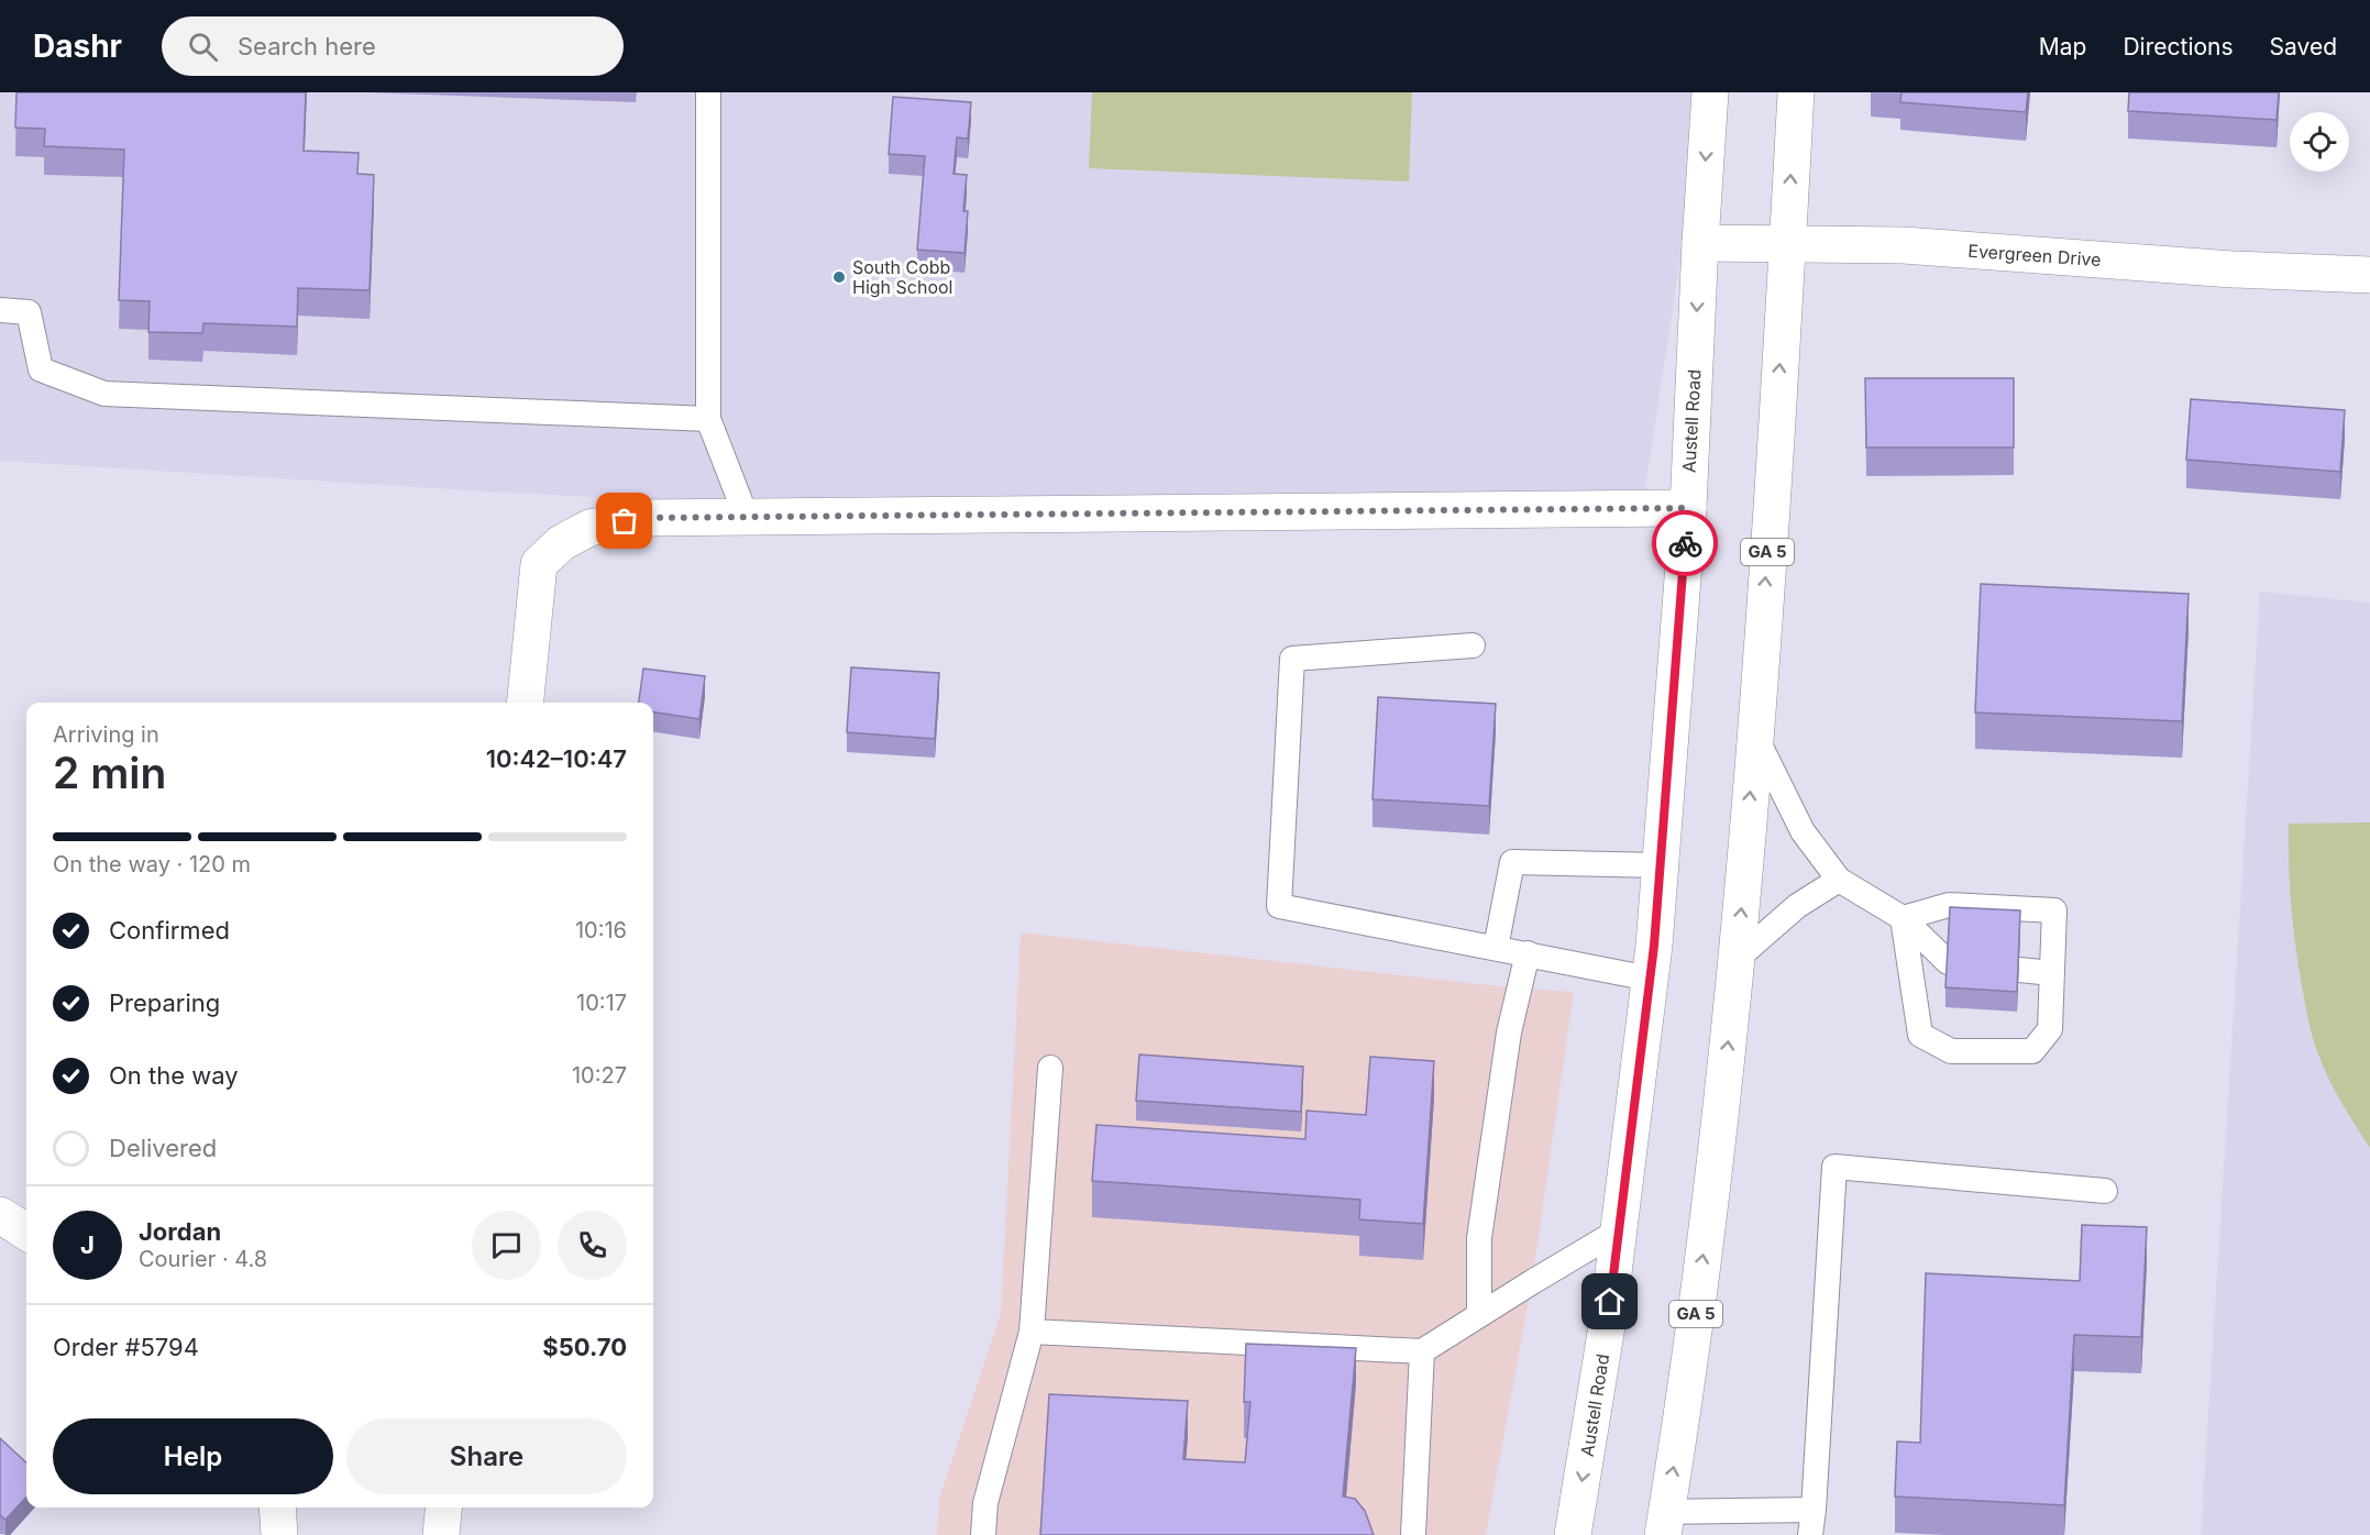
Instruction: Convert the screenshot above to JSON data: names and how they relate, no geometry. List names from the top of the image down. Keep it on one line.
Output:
{"streets":{"main road":["Evergreen Drive","Austell Road","GA 5"]},"crossings":[["Evergreen Drive","Austell Road"],["Evergreen Drive","GA 5"]],"places":["South Cobb High School"],"page":{"header":"Dashr","search":"Search here","nav":["Map","Directions","Saved"],"heading":["2 min","Arriving in","10:42–10:47"],"panel":["Jordan","Courier · 4.8","Order #5794","$50.70"],"bar":"On the way · 120 m","list":[["Confirmed","10:16"],["Preparing","10:17"],["On the way","10:27"],"Delivered"],"round":"J","buttons":["Help","Share"]}}
